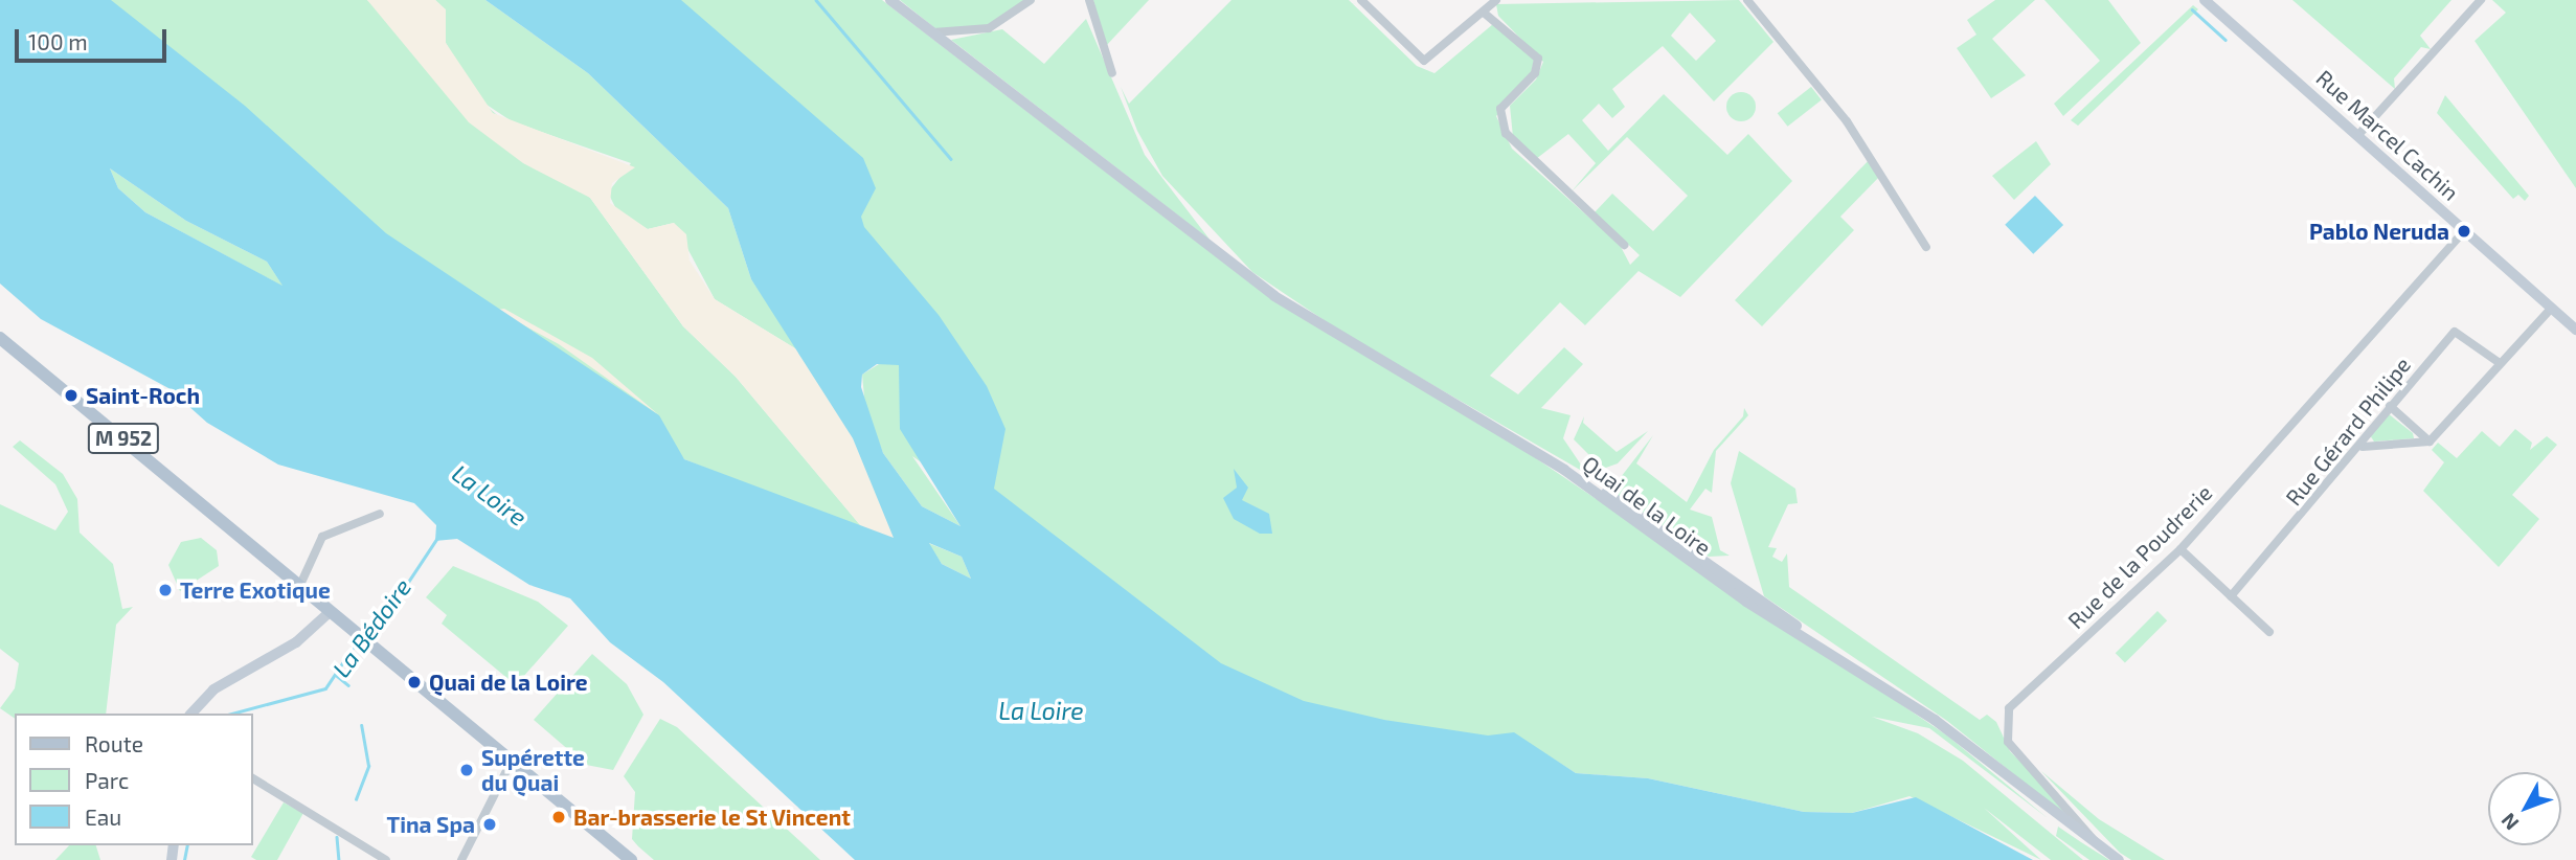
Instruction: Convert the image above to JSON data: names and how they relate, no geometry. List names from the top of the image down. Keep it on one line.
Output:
{"streets":{"main road":["Rue Marcel Cachin","M 952","Quai de la Loire"],"street":["Rue Gérard Philipe","Rue de la Poudrerie"]},"crossings":[["Rue Marcel Cachin","Rue de la Poudrerie"],["Quai de la Loire","Rue de la Poudrerie"]],"water":["La Loire","La Bédoire"],"places":["Pablo Neruda","Saint-Roch","Terre Exotique","Quai de la Loire","Supérette du Quai","Bar-brasserie le St Vincent","Tina Spa"],"legend":["Route","Parc","Eau"],"scale_bar":"100 m","north":"bottom left"}
